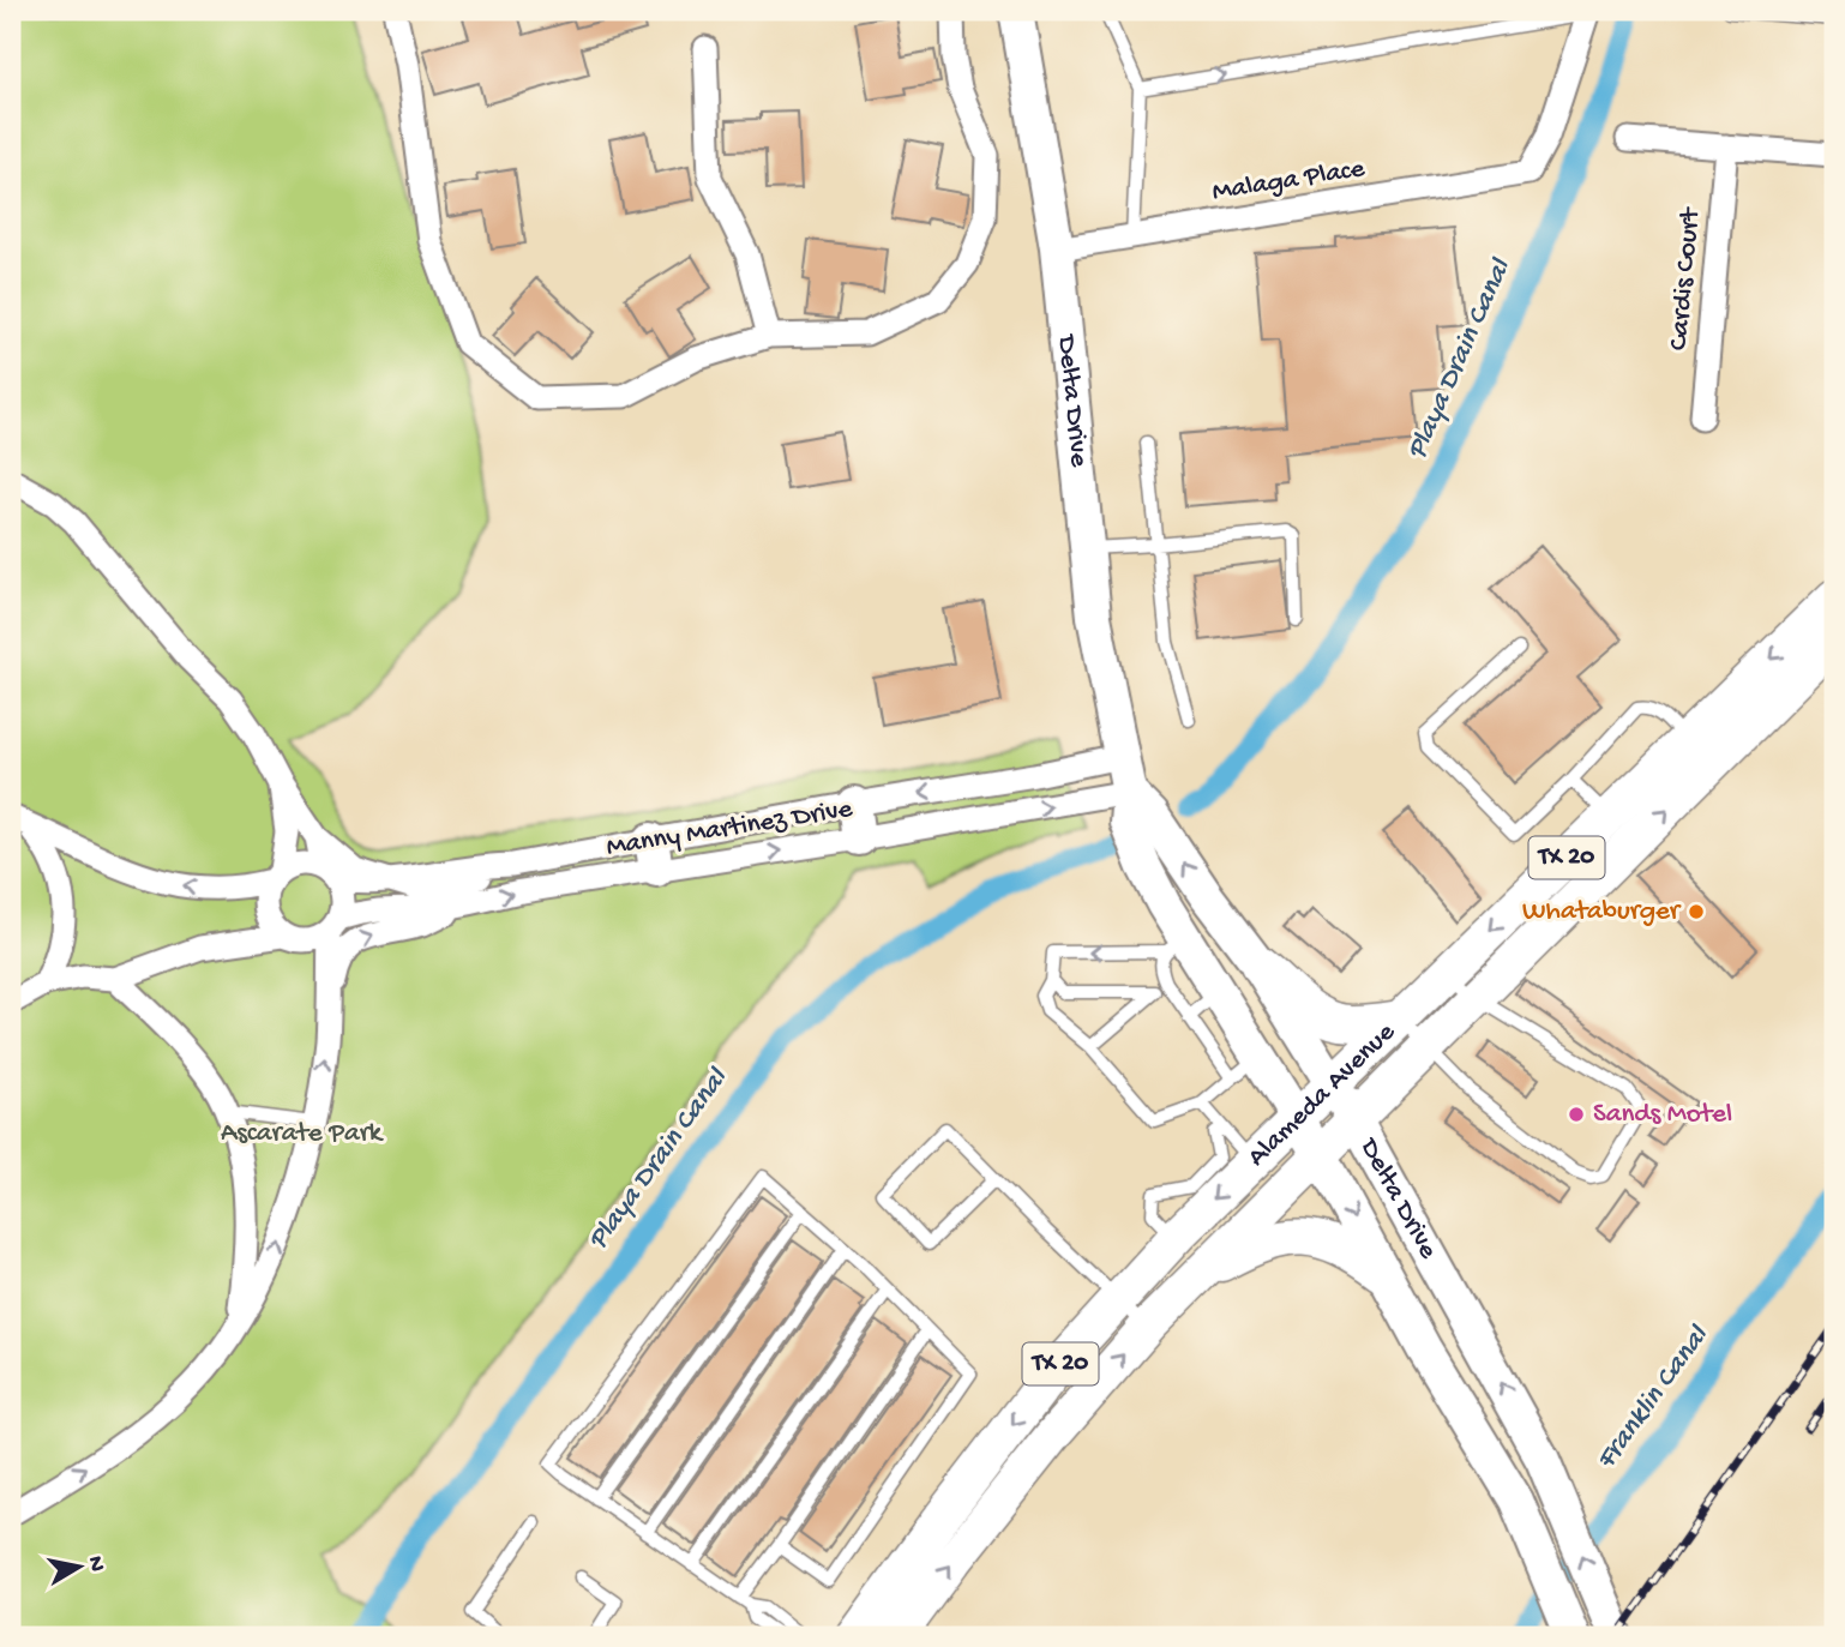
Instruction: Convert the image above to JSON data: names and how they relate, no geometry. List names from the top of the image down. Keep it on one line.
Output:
{"streets":{"main road":["Delta Drive","TX 20","Alameda Avenue"],"street":["Malaga Place","Cardis Court","Manny Martinez Drive"]},"crossings":[["Malaga Place","Delta Drive"],["Delta Drive","Manny Martinez Drive"],["Delta Drive","Alameda Avenue"]],"water":["Playa Drain Canal","Franklin Canal"],"parks":["Ascarate Park"],"places":["Whataburger","Sands Motel"],"north":"right"}
